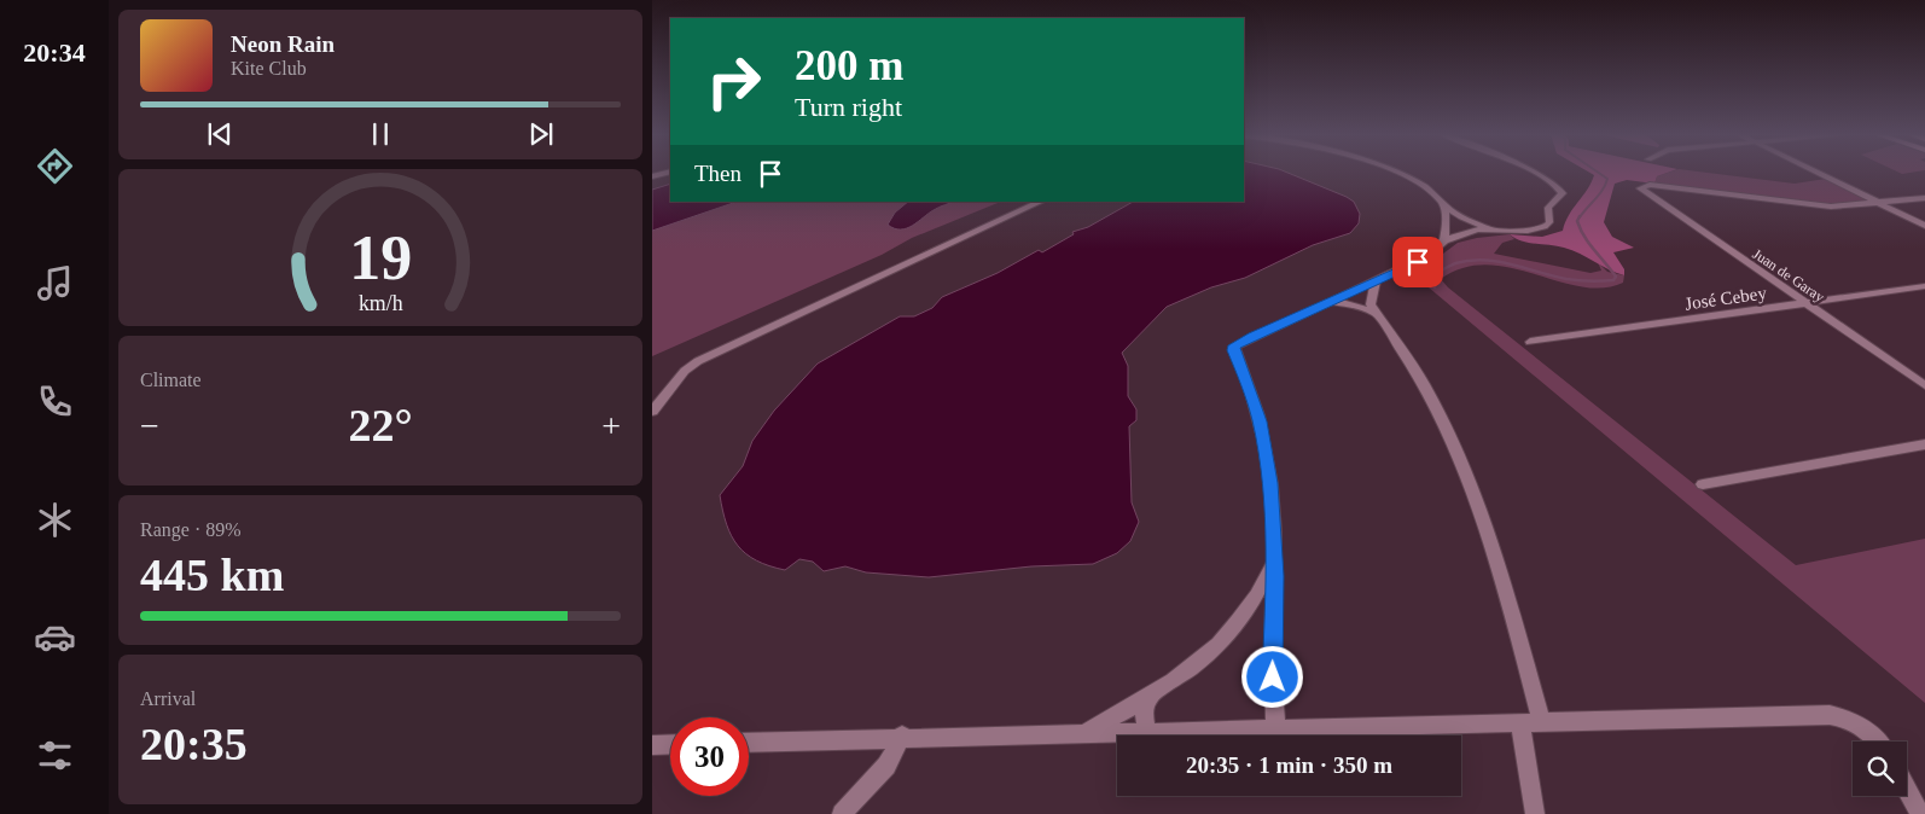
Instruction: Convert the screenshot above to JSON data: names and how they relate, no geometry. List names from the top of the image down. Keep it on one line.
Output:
{"streets":{"street":["Juan de Garay","José Cebey"]},"crossings":[["Juan de Garay","José Cebey"]],"page":{"tabs":"20:34","turn":["200 m","Turn right"],"song":["Neon Rain","Kite Club"],"then":"Then","tile":["Climate",["Range · 89%","445 km"],["Arrival","20:35"]],"heat":["−","22°","+"],"limit":"30","trip":"20:35 · 1 min · 350 m","gauge":["19","km/h"]}}
